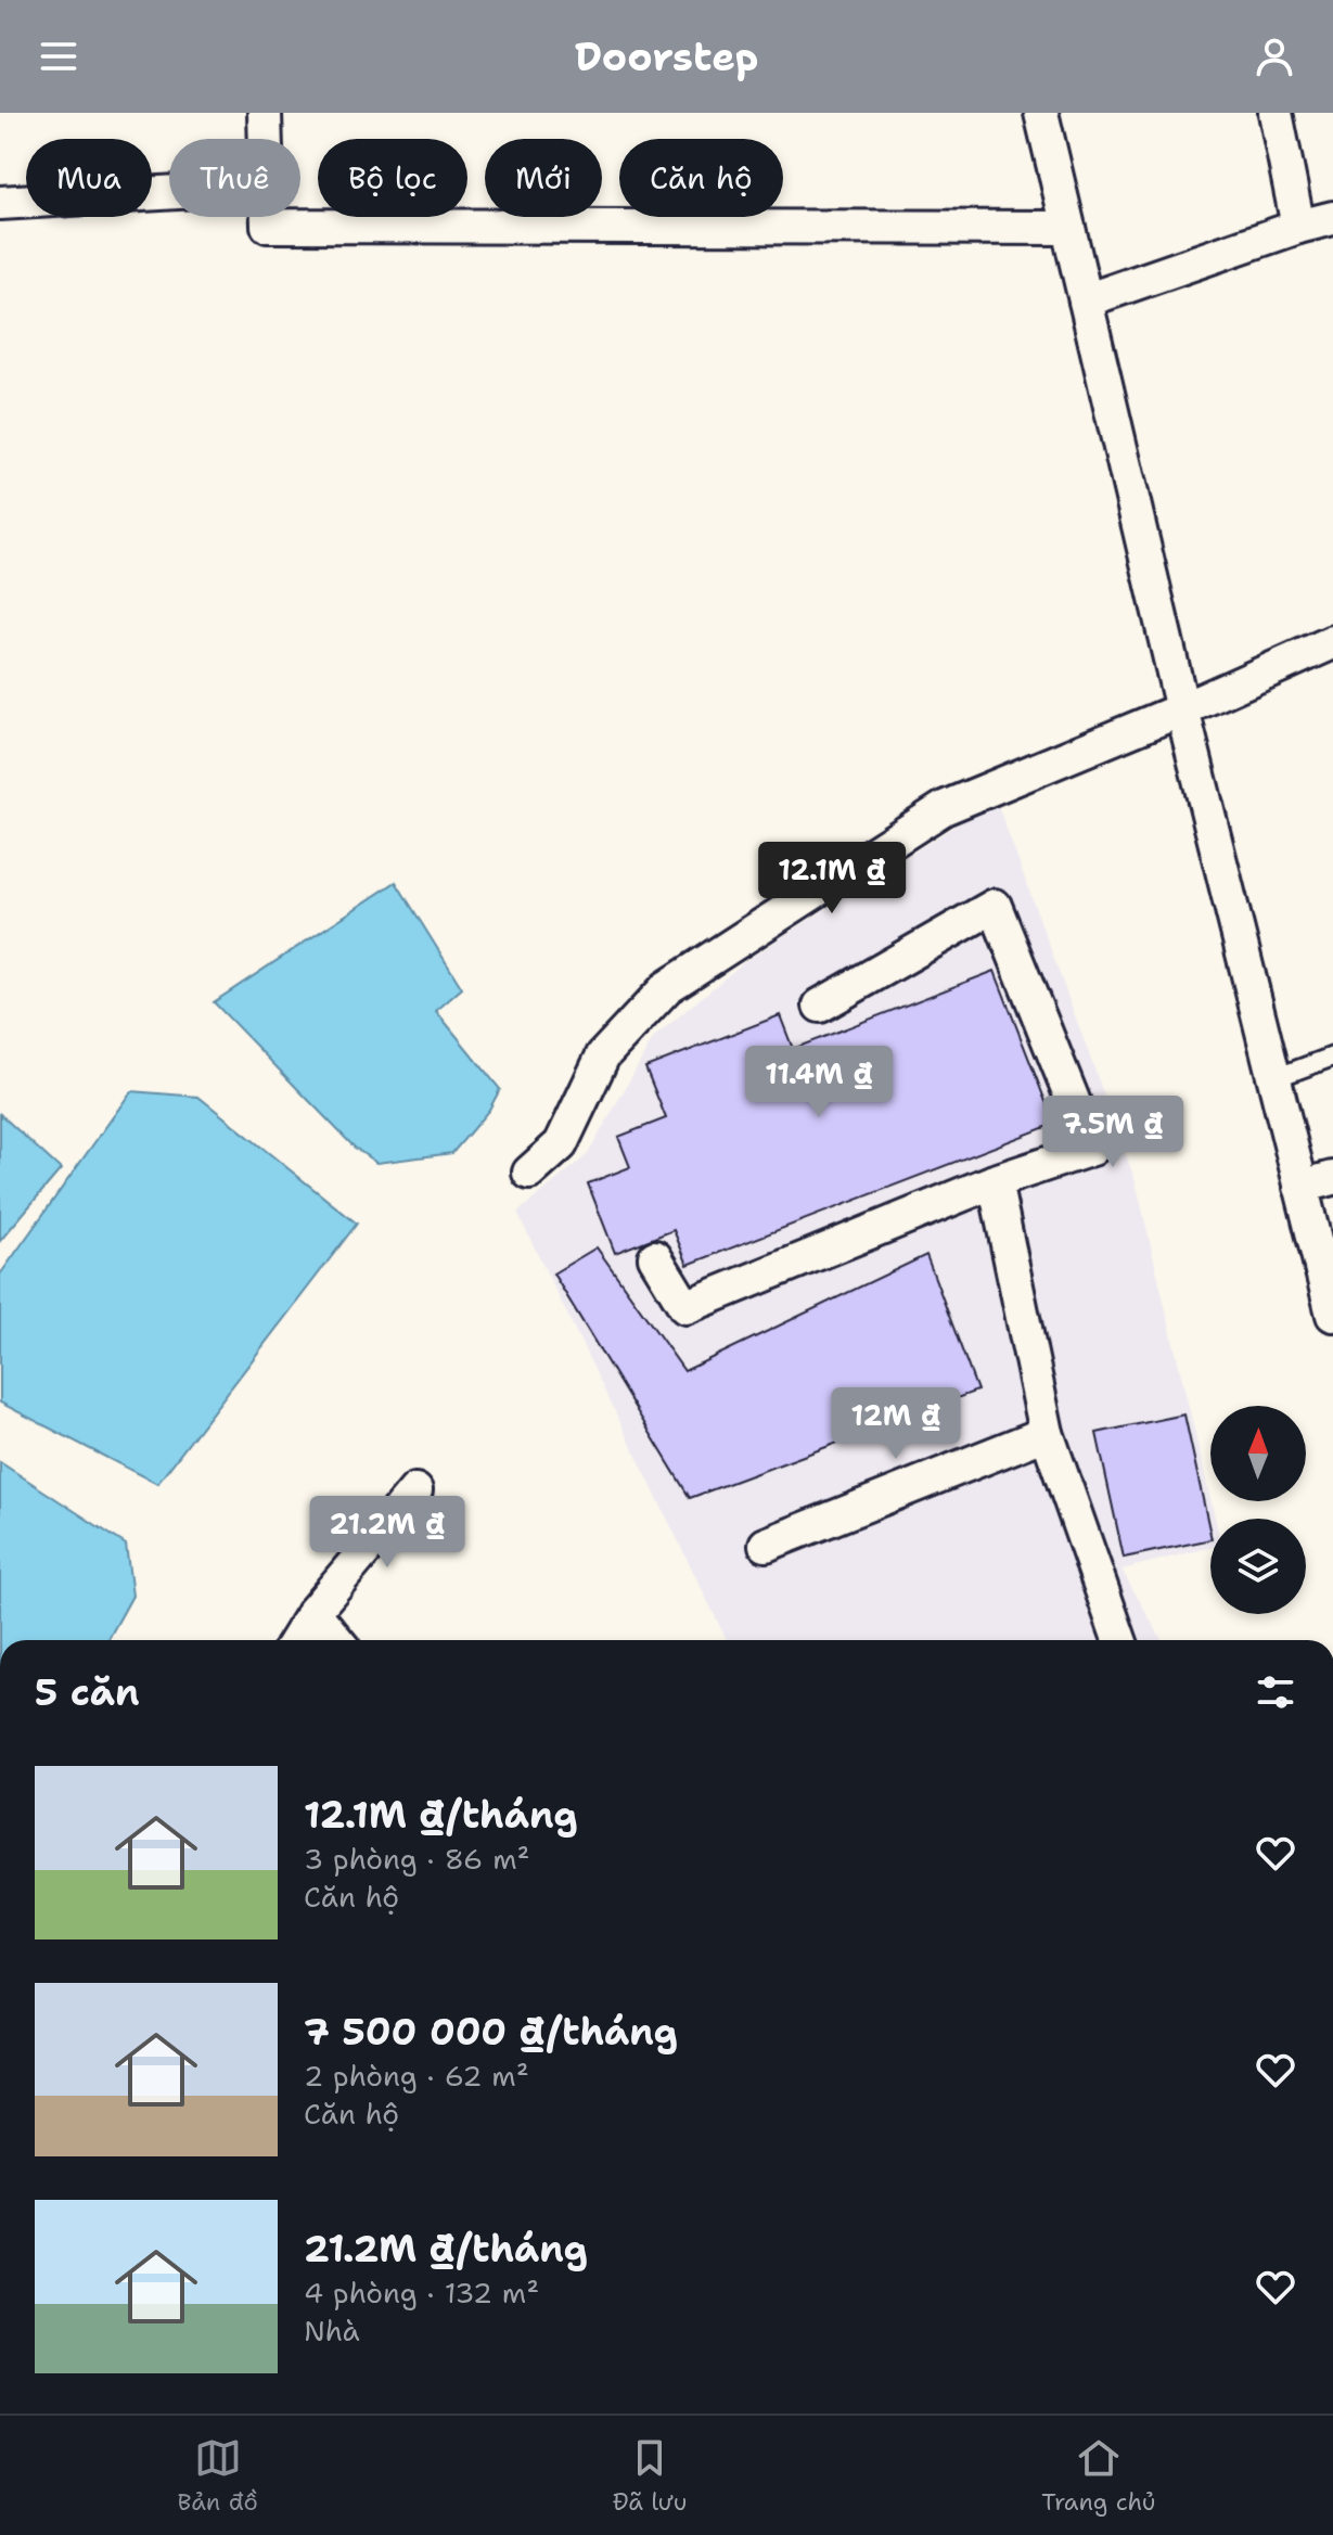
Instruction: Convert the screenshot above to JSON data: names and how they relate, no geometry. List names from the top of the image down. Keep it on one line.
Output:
{"north":"top","page":{"header":"Doorstep","chip":["Mua","Thuê","Bộ lọc","Mới","Căn hộ"],"price":["12.1M ₫","11.4M ₫","7.5M ₫","12M ₫","21.2M ₫"],"heading":"5 căn","list":[{"name":"12.1M ₫/tháng","note":"3 phòng · 86 m² · Căn hộ"},{"name":"7 500 000 ₫/tháng","note":"2 phòng · 62 m² · Căn hộ"},{"name":"21.2M ₫/tháng","note":"4 phòng · 132 m² · Nhà"}],"tabs":["Bản đồ","Đã lưu","Trang chủ"]}}
